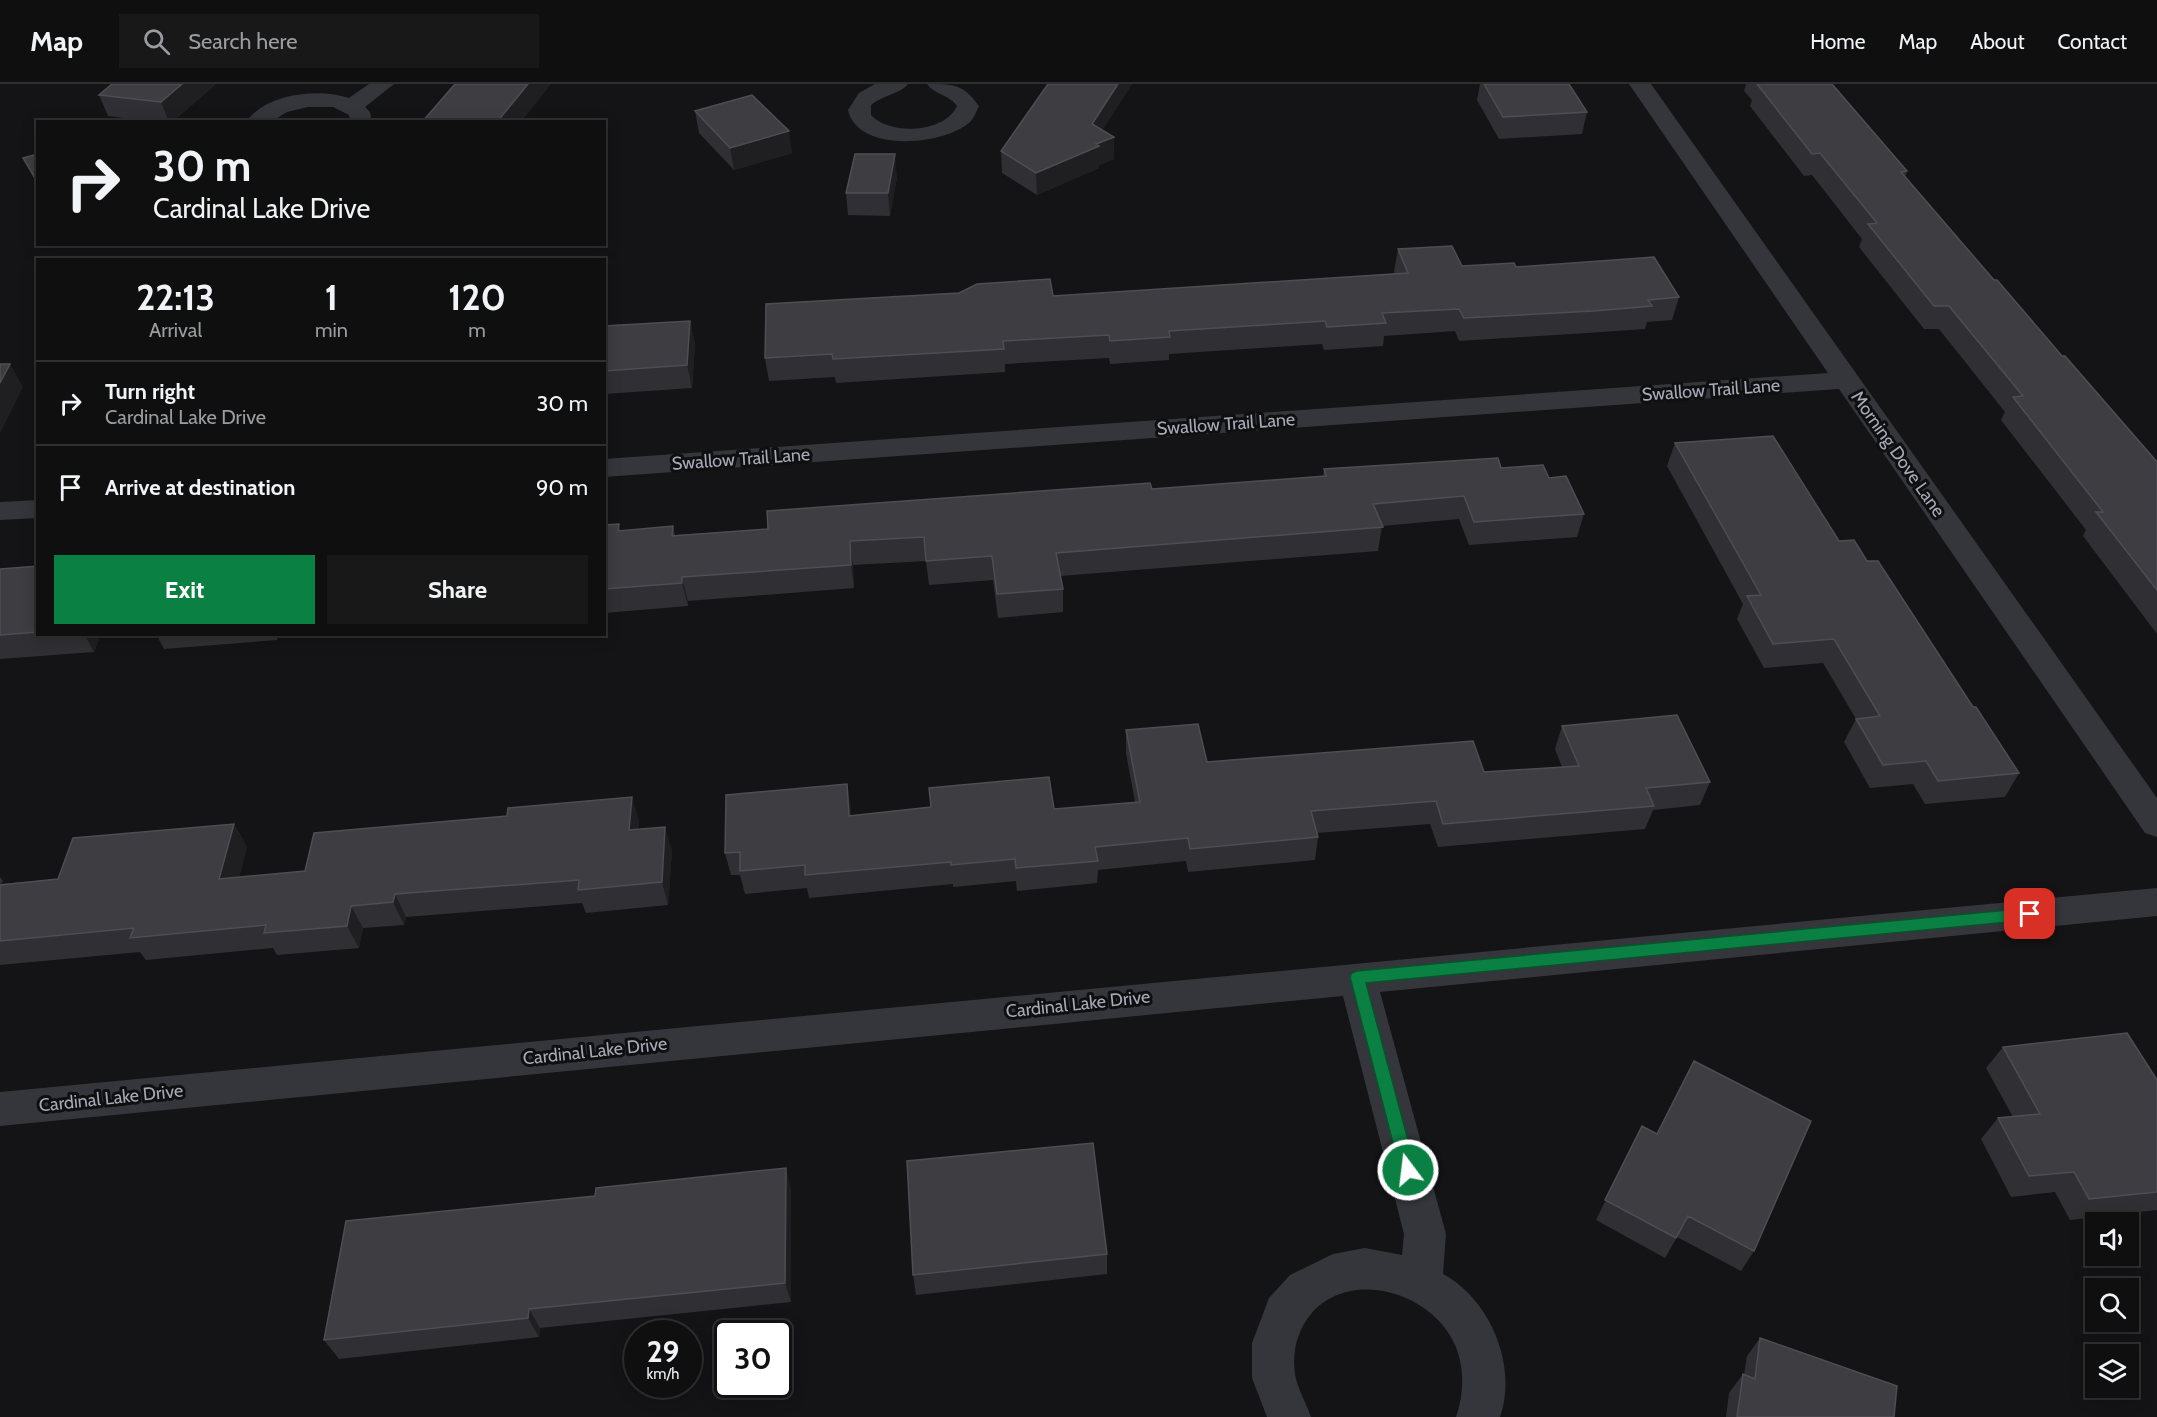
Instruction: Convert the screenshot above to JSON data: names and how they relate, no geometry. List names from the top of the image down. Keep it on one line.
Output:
{"streets":{"street":["Swallow Trail Lane","Morning Dove Lane","Cardinal Lake Drive"]},"crossings":[["Swallow Trail Lane","Morning Dove Lane"]],"page":{"header":"Map","search":"Search here","nav":["Home","Map","About","Contact"],"turn":["30 m","Cardinal Lake Drive"],"eta":["22:13","Arrival","1","min","120","m"],"list":[{"name":"Turn right","note":"Cardinal Lake Drive","value":"30 m"},{"name":"Arrive at destination","value":"90 m"}],"buttons":["Exit","Share"],"speed":"29 km/h","limit":"30"}}
